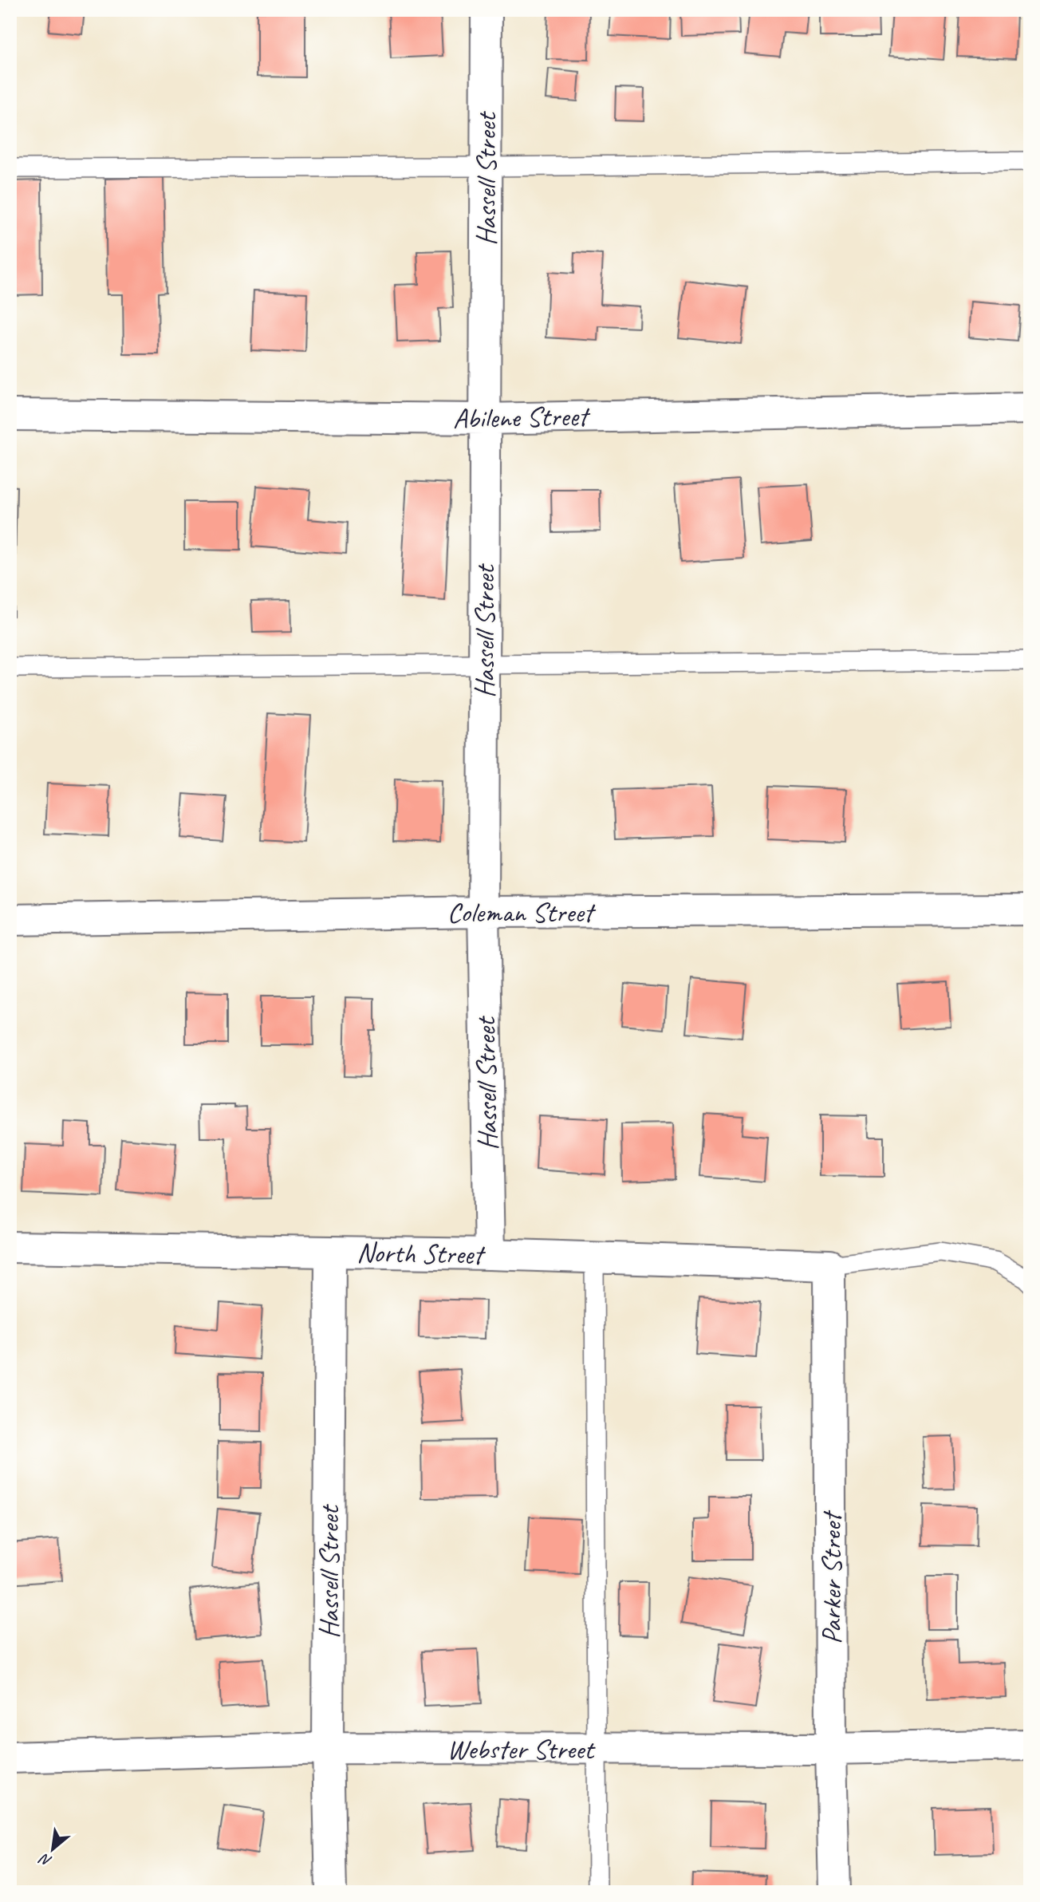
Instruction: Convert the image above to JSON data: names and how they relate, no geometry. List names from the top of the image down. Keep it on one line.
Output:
{"streets":{"street":["Hassell Street","Abilene Street","Coleman Street","North Street","Parker Street","Webster Street"]},"crossings":[["Hassell Street","Abilene Street"],["Hassell Street","Coleman Street"],["Hassell Street","North Street"],["Hassell Street","Webster Street"],["North Street","Parker Street"],["Parker Street","Webster Street"]],"north":"bottom left"}
